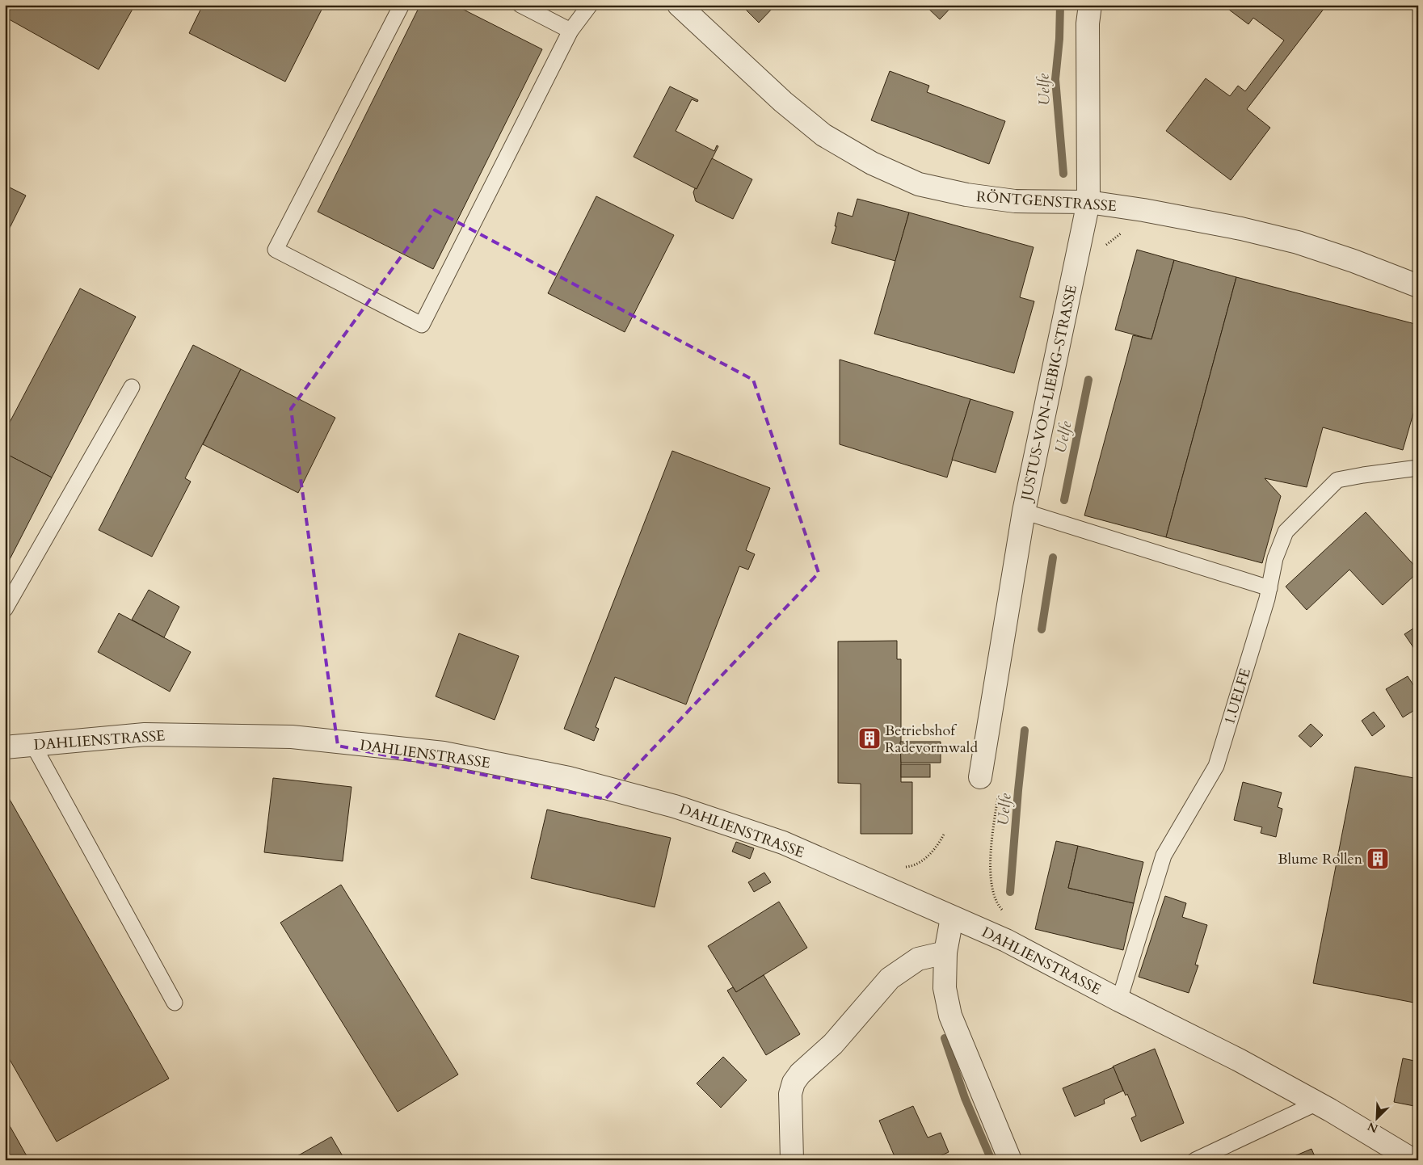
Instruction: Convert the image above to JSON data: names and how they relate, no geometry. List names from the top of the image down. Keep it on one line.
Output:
{"streets":{"street":["RÖNTGENSTRASSE","JUSTUS-VON-LIEBIG-STRASSE","DAHLIENSTRASSE"],"lane":["1.UELFE"]},"crossings":[["RÖNTGENSTRASSE","JUSTUS-VON-LIEBIG-STRASSE"],["1.UELFE","DAHLIENSTRASSE"]],"water":["Uelfe"],"places":{"building":["Betriebshof Radevormwald","Blume Rollen"]},"north":"bottom left"}
